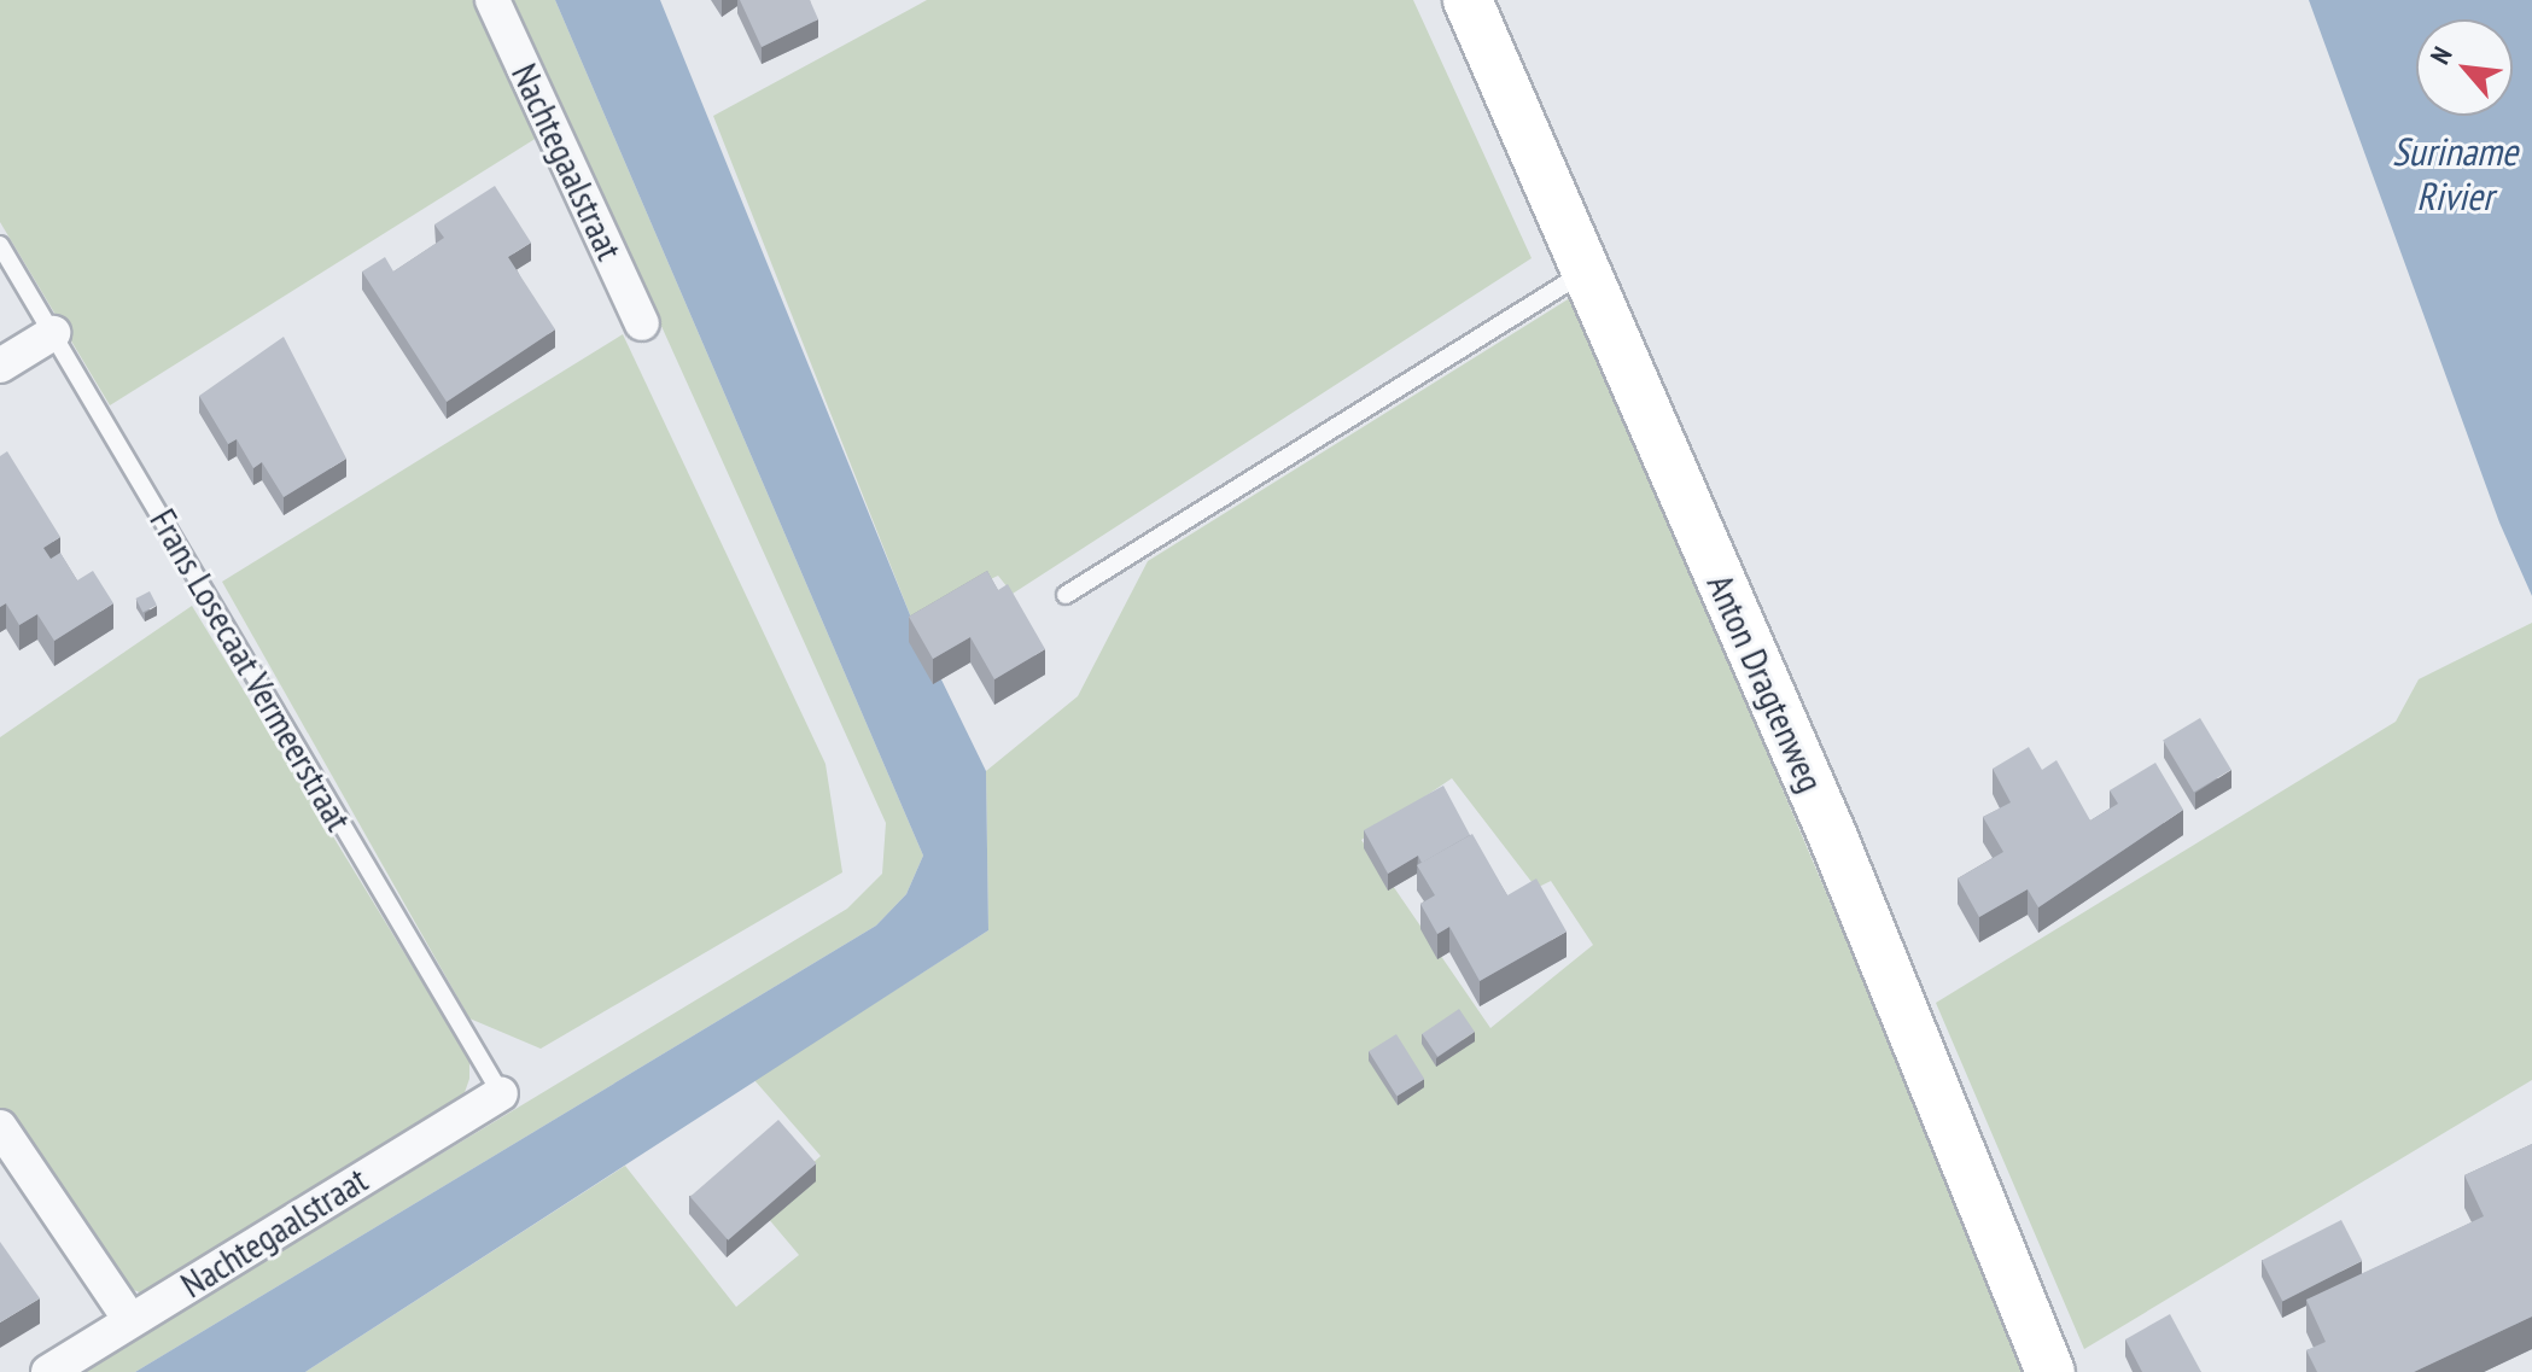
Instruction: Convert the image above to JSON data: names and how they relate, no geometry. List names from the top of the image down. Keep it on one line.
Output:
{"streets":{"main road":["Anton Dragtenweg"],"street":["Nachtegaalstraat"],"lane":["Frans Losecaat Vermeerstraat"]},"crossings":[["Nachtegaalstraat","Frans Losecaat Vermeerstraat"]],"water":["Suriname Rivier"],"north":"top left"}
